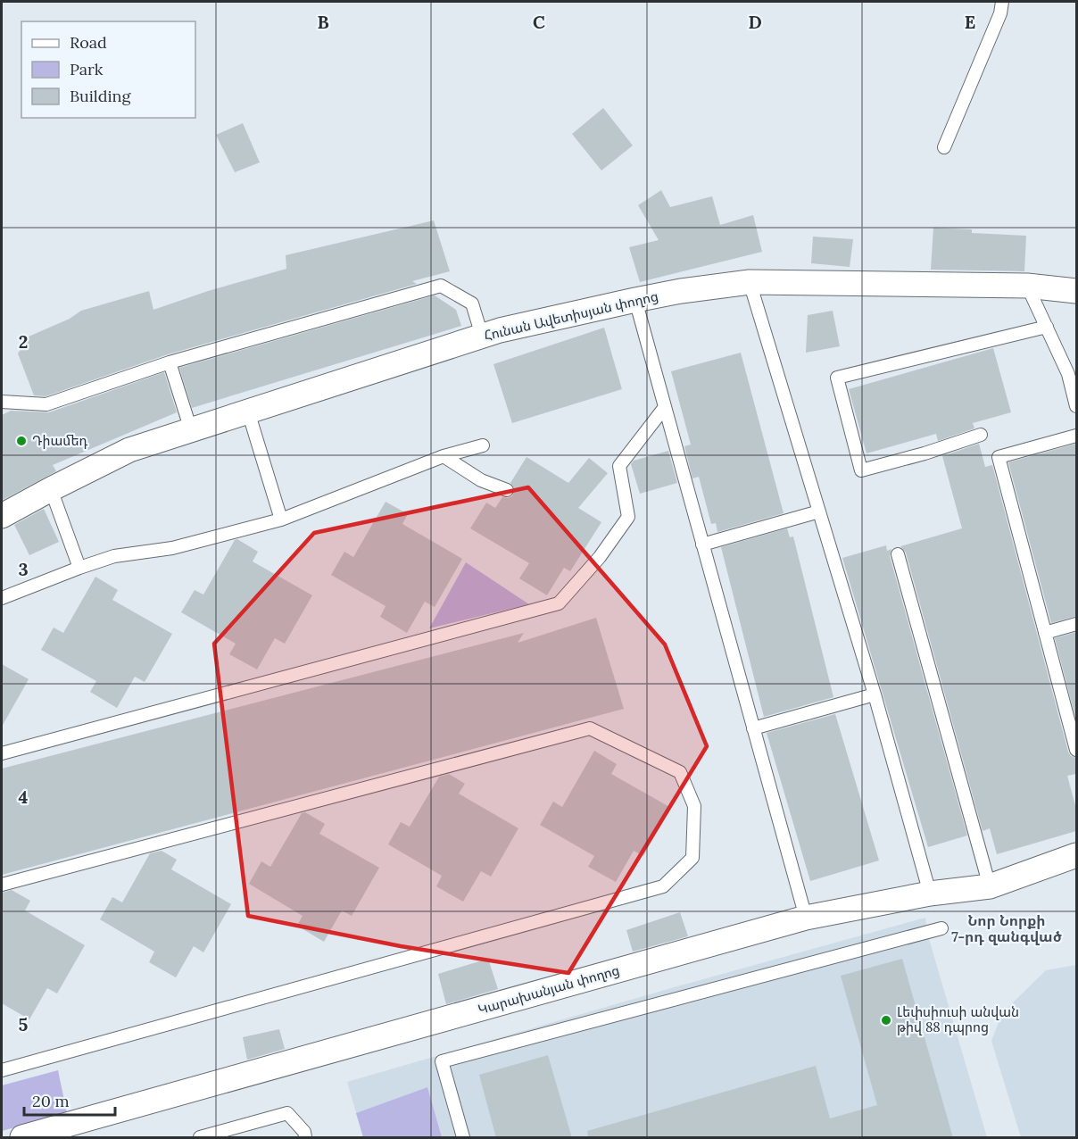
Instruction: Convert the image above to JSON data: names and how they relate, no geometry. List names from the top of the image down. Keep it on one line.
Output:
{"streets":{"street":["Հունան Ավետիսյան փողոց","Կարախանյան փողոց"]},"districts":["Նոր Նորքի 7-րդ զանգված"],"places":["Դիամեդ","Լեփսիուսի անվան թիվ 88 դպրոց"],"legend":["Road","Park","Building"],"scale_bar":"20 m","grid":{"columns":["B","C","D","E"],"rows":["2","3","4","5"]}}
